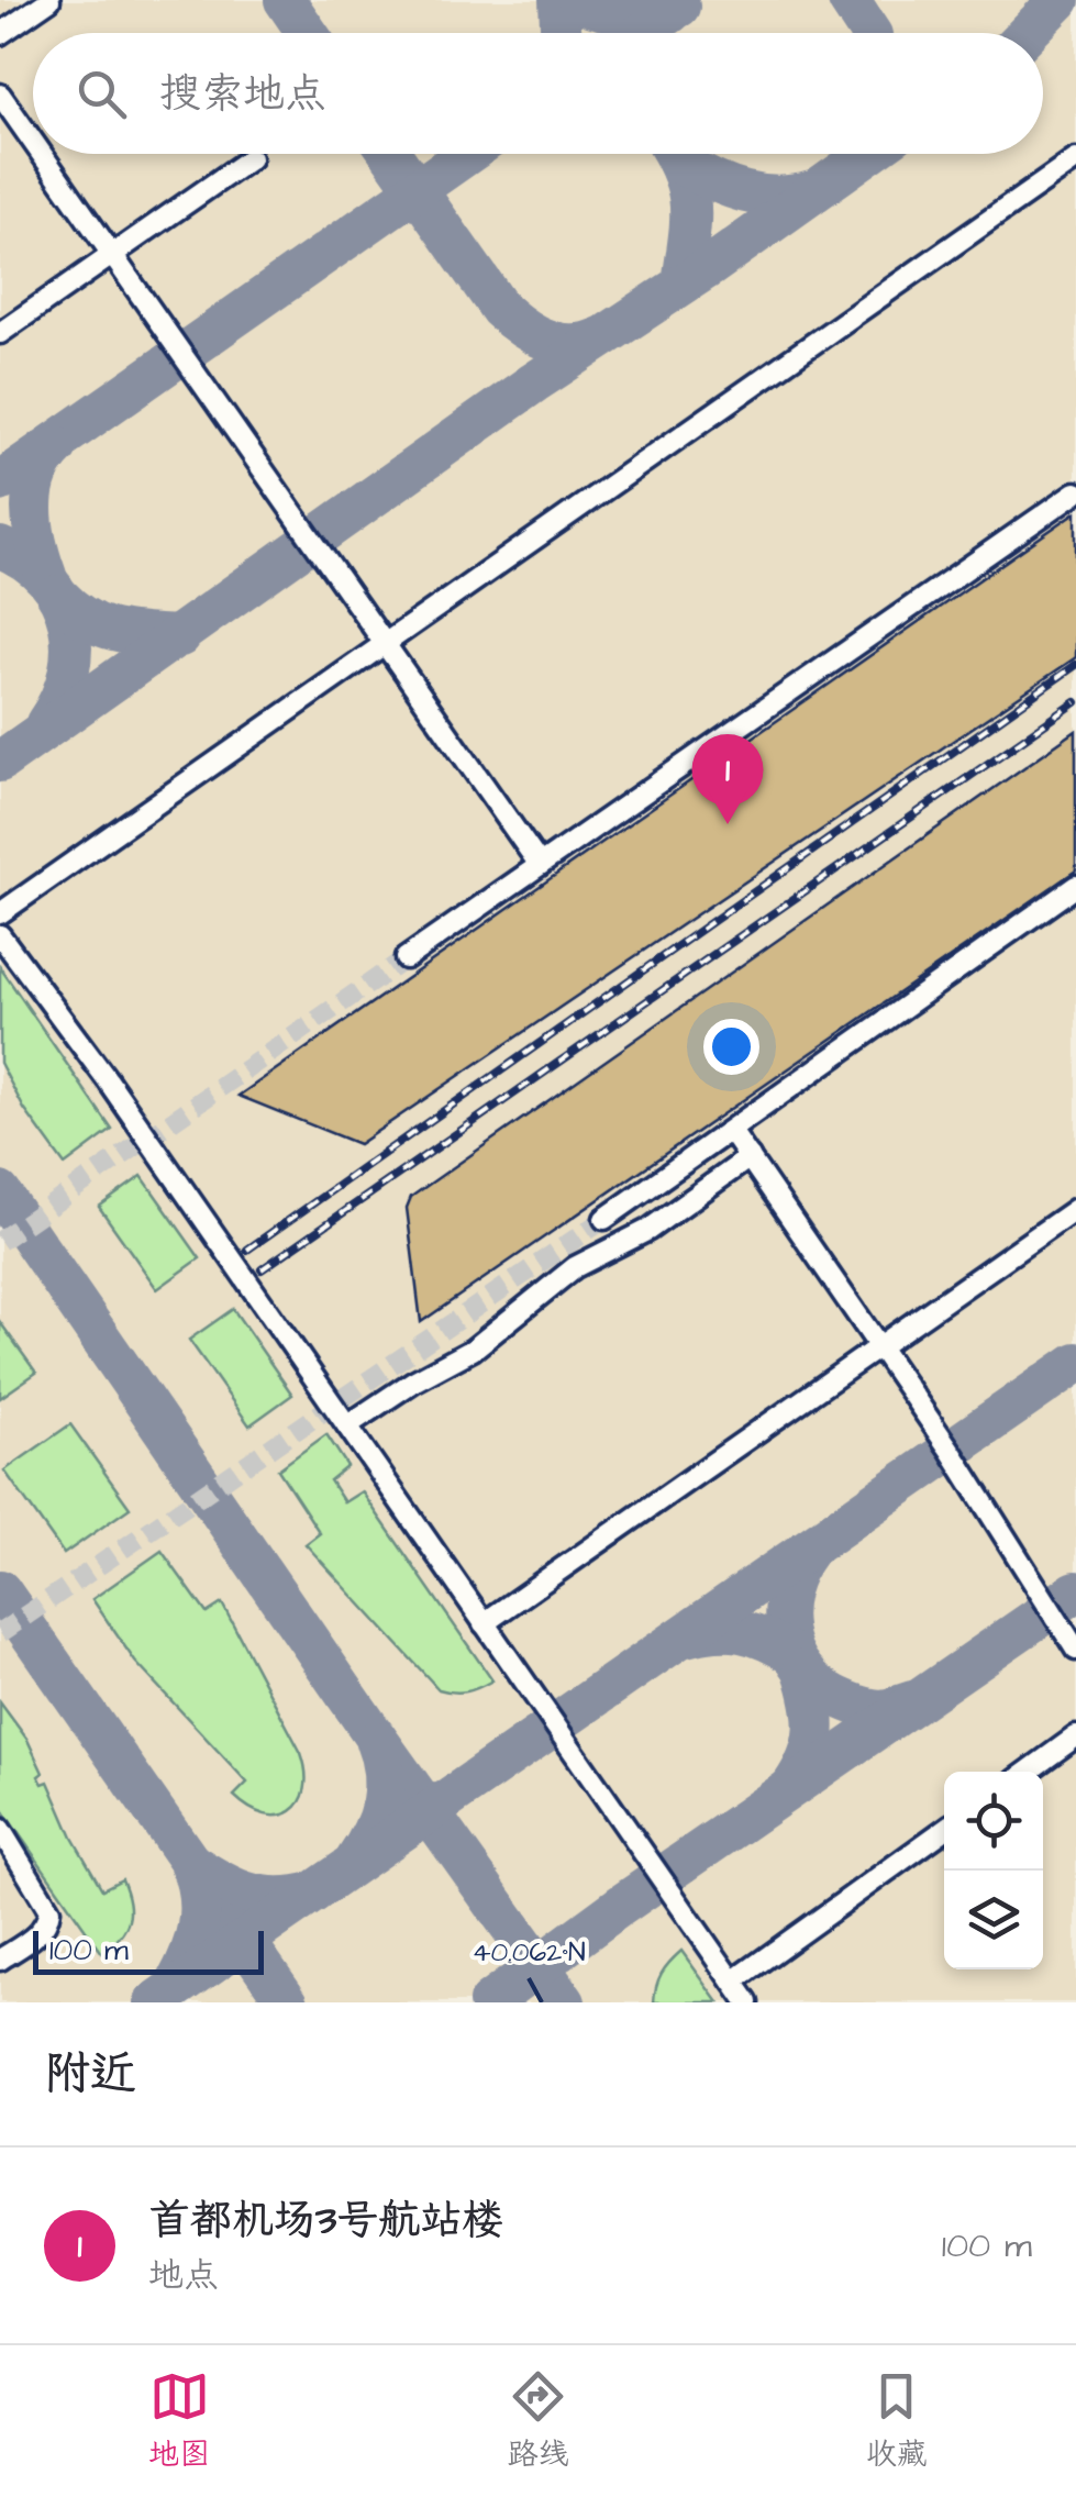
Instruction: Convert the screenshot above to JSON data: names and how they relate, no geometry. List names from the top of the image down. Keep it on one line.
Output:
{"scale_bar":"100 m","page":{"search":"搜索地点","pins":"1","scale":"100 m","heading":"附近","list":[{"mark":"1","name":"首都机场3号航站楼","note":"地点","value":"100 m"}],"nav":["地图","路线","收藏"]},"coordinates":["40.062°N"]}
